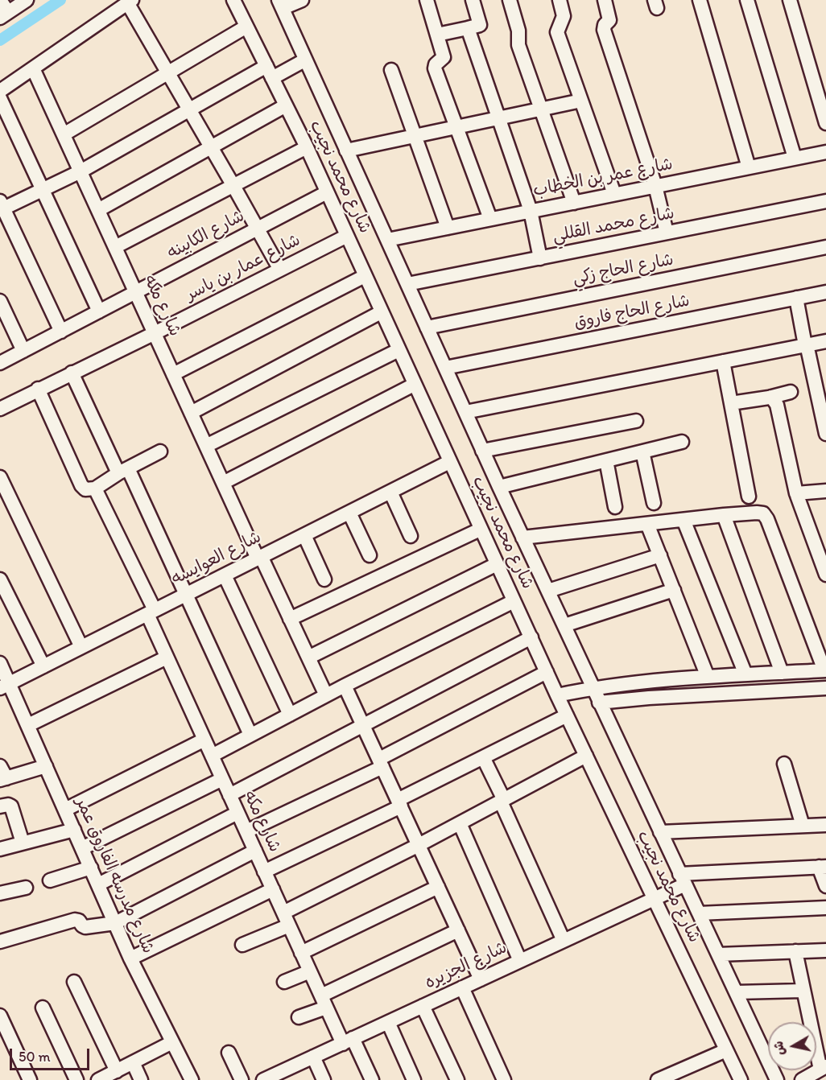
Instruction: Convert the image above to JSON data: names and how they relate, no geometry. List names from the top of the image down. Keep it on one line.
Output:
{"streets":{"street":["شارع محمد نجيب","شارع عمر بن الخطاب","شارع محمد القللي","شارع الكابينه","شارع عمار بن ياسر","شارع الحاج زكي","شارع مكه","شارع الحاج فاروق","شارع العوايسه","شارع مدرسه الفاروق عمر","شارع الجزيره"]},"crossings":[["شارع محمد نجيب","شارع عمر بن الخطاب"],["شارع محمد نجيب","شارع محمد القللي"],["شارع محمد نجيب","شارع الكابينه"],["شارع محمد نجيب","شارع عمار بن ياسر"],["شارع محمد نجيب","شارع الحاج زكي"],["شارع محمد نجيب","شارع الحاج فاروق"],["شارع محمد نجيب","شارع العوايسه"],["شارع محمد نجيب","شارع الجزيره"],["شارع الكابينه","شارع مكه"],["شارع عمار بن ياسر","شارع مكه"],["شارع مكه","شارع العوايسه"],["شارع مكه","شارع الجزيره"],["شارع العوايسه","شارع مدرسه الفاروق عمر"]],"scale_bar":"50 m","north":"left"}
